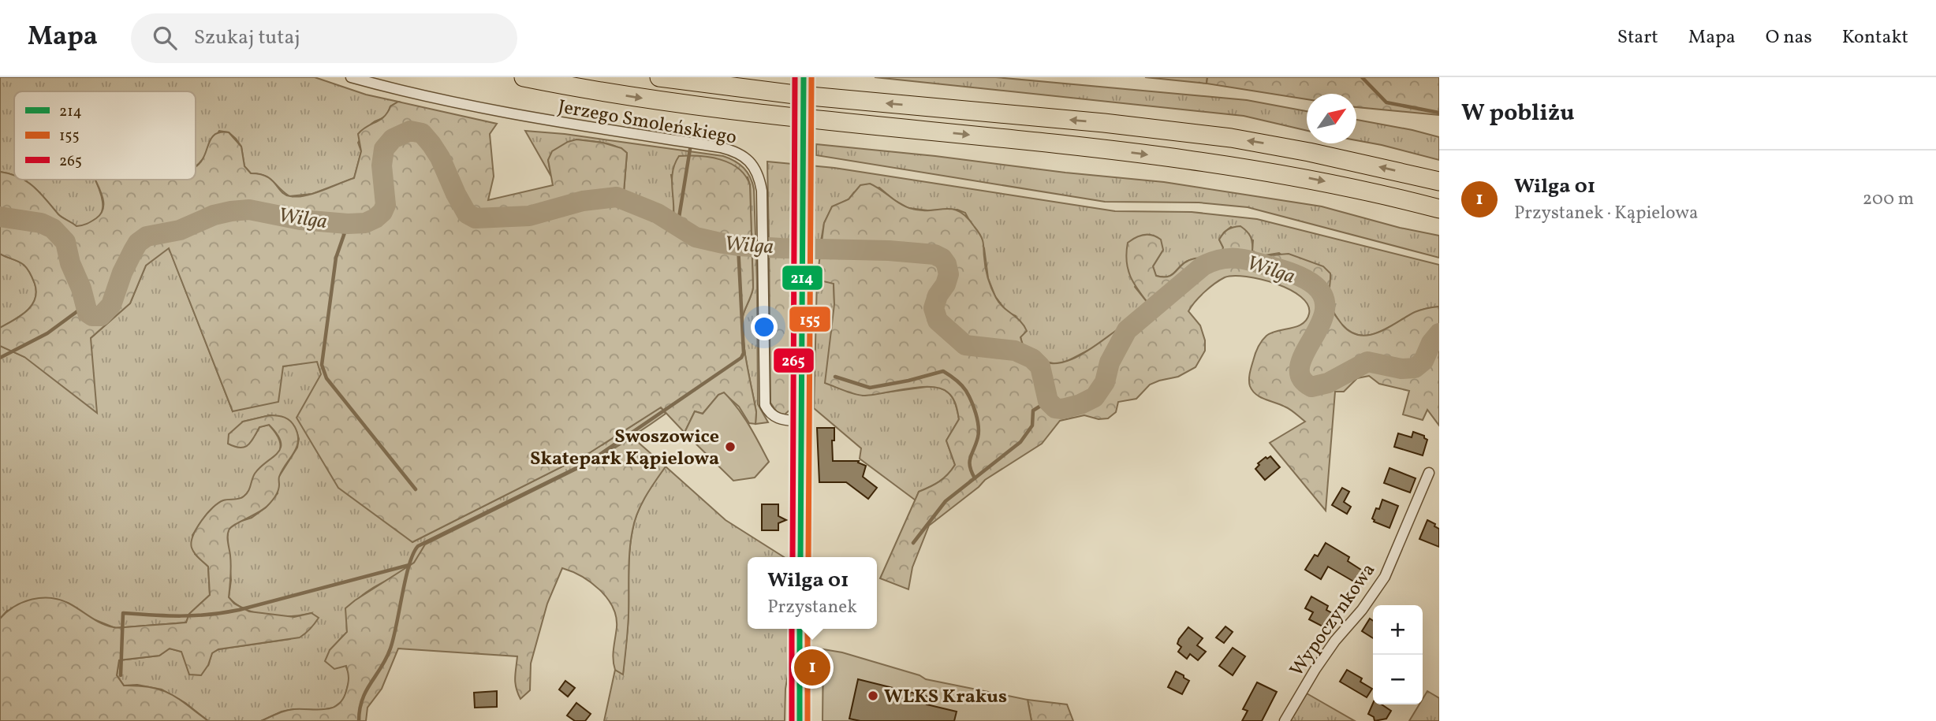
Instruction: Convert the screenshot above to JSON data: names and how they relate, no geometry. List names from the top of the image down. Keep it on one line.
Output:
{"streets":{"street":["Jerzego Smoleńskiego","Wypoczynkowa"]},"water":["Wilga"],"places":["Swoszowice Skatepark Kąpielowa","WLKS Krakus"],"lines":["transit line 214","transit line 155","transit line 265"],"legend":["214","155","265"],"north":"top right","page":{"header":"Mapa","search":"Szukaj tutaj","nav":["Start","Mapa","O nas","Kontakt"],"heading":"W pobliżu","list":[{"mark":"1","name":"Wilga 01","note":"Przystanek · Kąpielowa","value":"200 m"}],"popup":["Wilga 01","Przystanek"],"map_buttons":["+","−"],"pins":"1"}}
